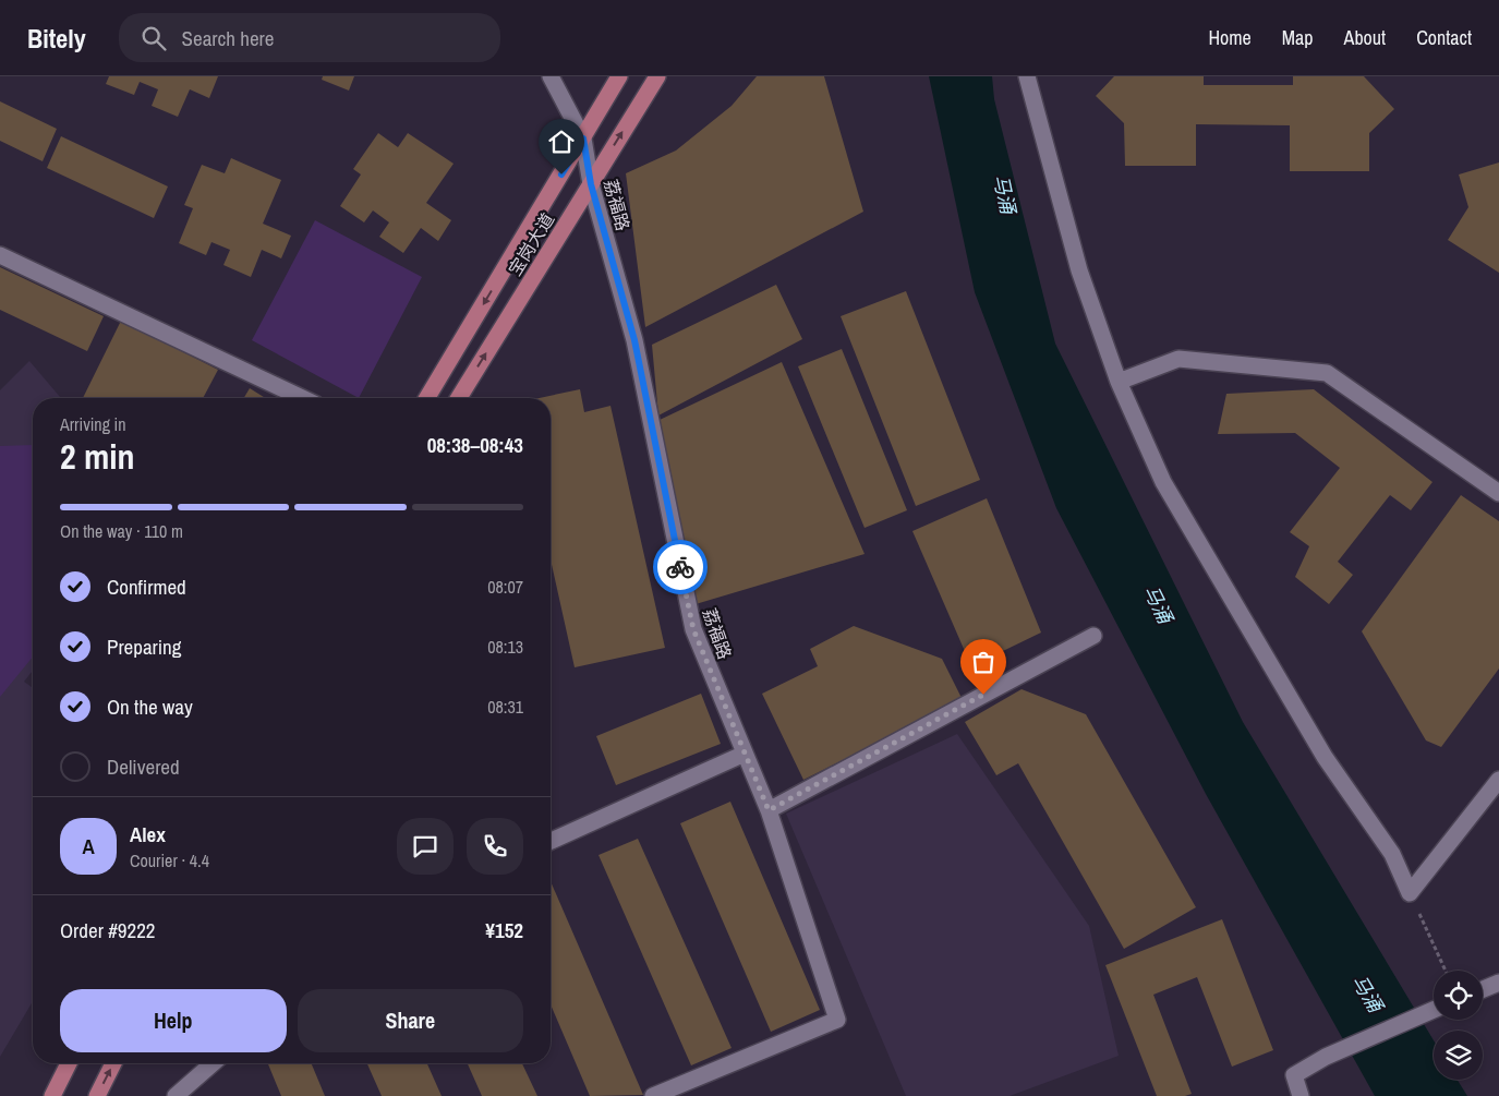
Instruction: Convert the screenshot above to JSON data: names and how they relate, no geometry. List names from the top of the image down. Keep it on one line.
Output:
{"streets":{"main road":["宝岗大道"],"street":["荔福路"]},"crossings":[["荔福路","宝岗大道"]],"water":["马涌"],"page":{"header":"Bitely","search":"Search here","nav":["Home","Map","About","Contact"],"heading":["2 min","Arriving in","08:38–08:43"],"panel":["Alex","Courier · 4.4","Order #9222","¥152"],"bar":"On the way · 110 m","list":[["Confirmed","08:07"],["Preparing","08:13"],["On the way","08:31"],"Delivered"],"round":"A","buttons":["Help","Share"]}}
